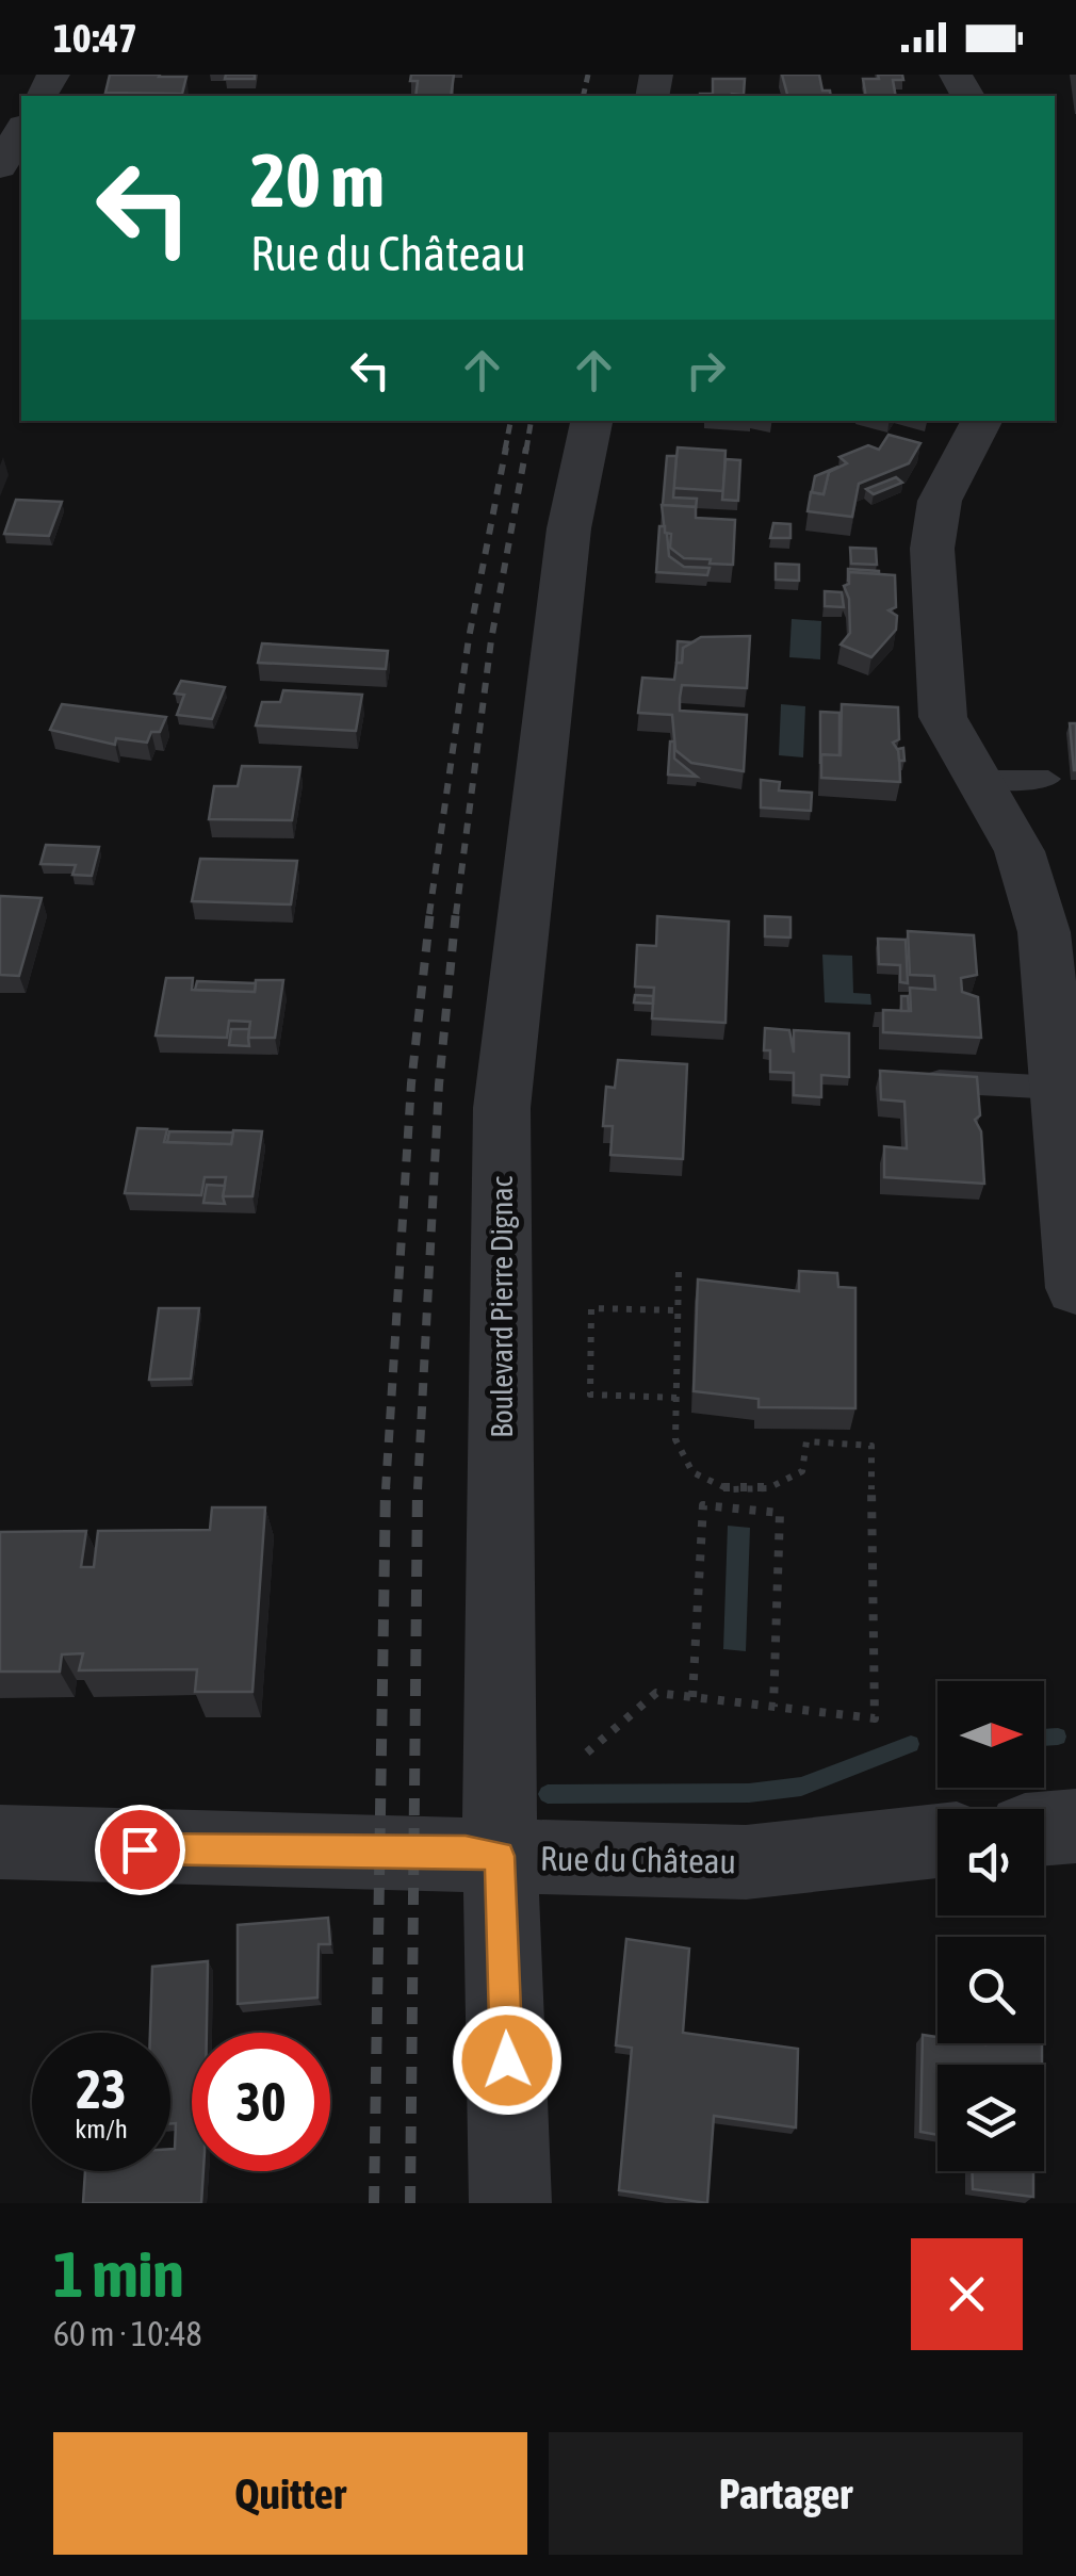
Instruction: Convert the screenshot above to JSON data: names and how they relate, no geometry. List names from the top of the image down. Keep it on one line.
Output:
{"streets":{"street":["Boulevard Pierre Dignac","Rue du Château"]},"crossings":[["Boulevard Pierre Dignac","Rue du Château"]],"north":"right","page":{"status":"10:47","turn":["20 m","Rue du Château"],"speed":"23 km/h","limit":"30","heading":["1 min","60 m · 10:48"],"buttons":["Quitter","Partager"]}}
